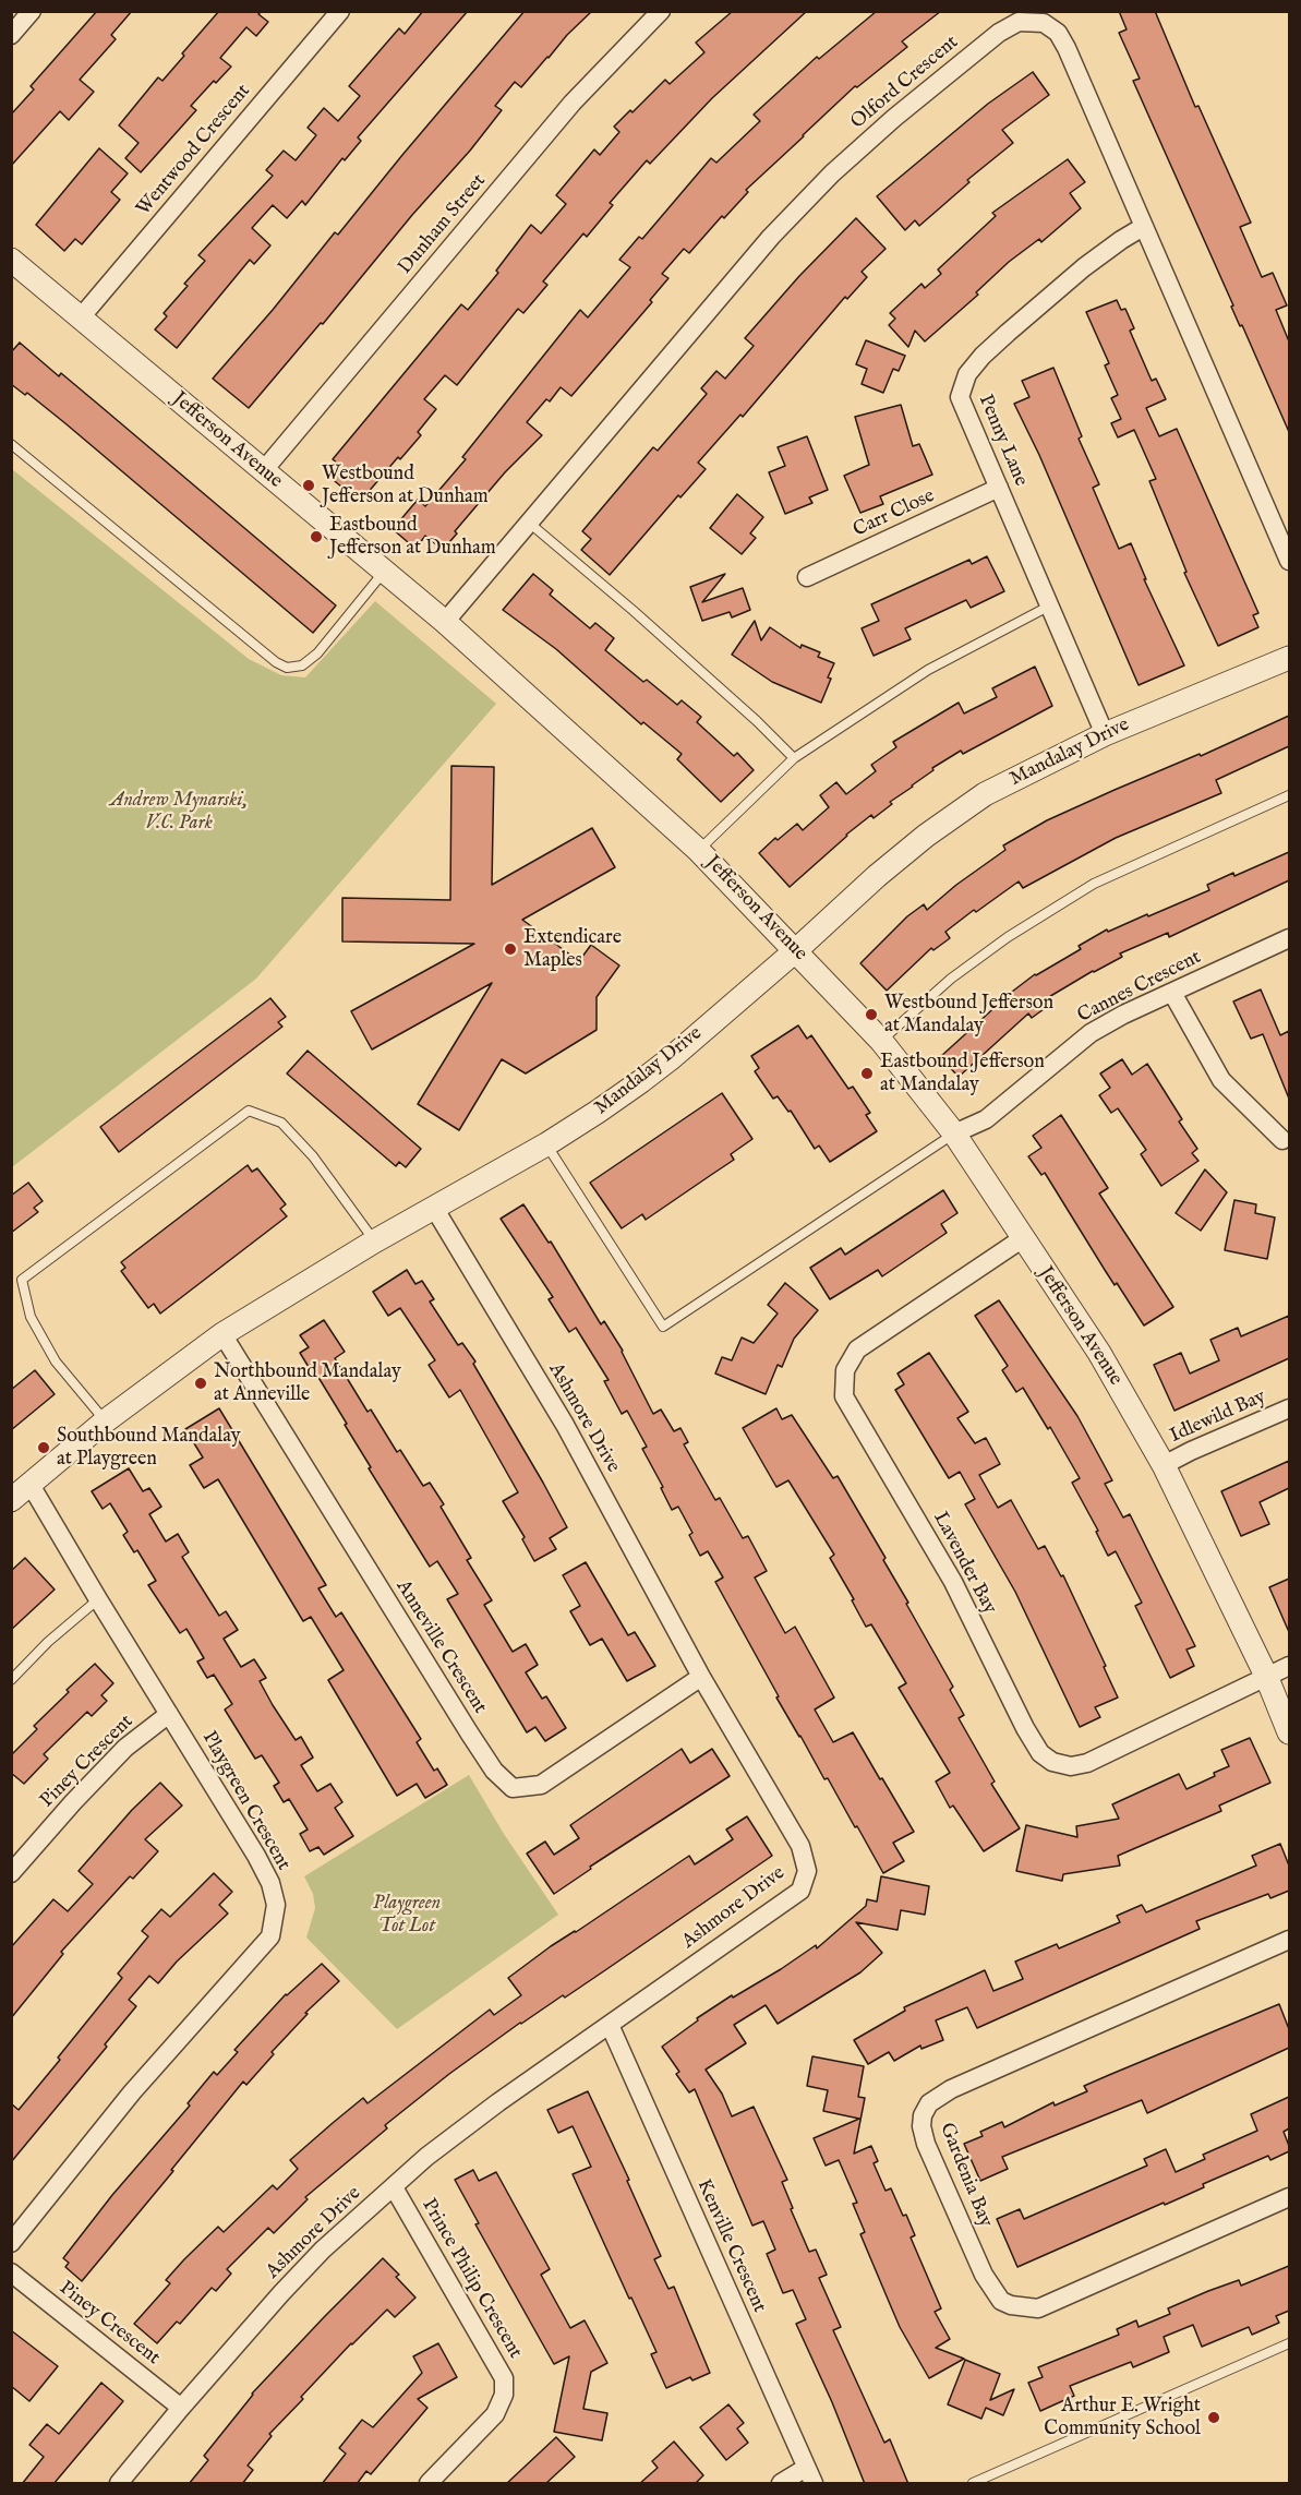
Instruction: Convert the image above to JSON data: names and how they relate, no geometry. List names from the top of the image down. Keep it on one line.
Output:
{"streets":{"street":["Olford Crescent","Wentwood Crescent","Dunham Street","Jefferson Avenue","Penny Lane","Carr Close","Mandalay Drive","Cannes Crescent","Idlewild Bay","Ashmore Drive","Lavender Bay","Anneville Crescent","Piney Crescent","Playgreen Crescent","Gardenia Bay","Kenville Crescent","Prince Philip Crescent"]},"crossings":[["Olford Crescent","Jefferson Avenue"],["Olford Crescent","Penny Lane"],["Wentwood Crescent","Jefferson Avenue"],["Dunham Street","Jefferson Avenue"],["Jefferson Avenue","Mandalay Drive"],["Jefferson Avenue","Cannes Crescent"],["Jefferson Avenue","Idlewild Bay"],["Jefferson Avenue","Lavender Bay"],["Penny Lane","Carr Close"],["Penny Lane","Mandalay Drive"],["Mandalay Drive","Ashmore Drive"],["Mandalay Drive","Anneville Crescent"],["Mandalay Drive","Playgreen Crescent"],["Ashmore Drive","Anneville Crescent"],["Ashmore Drive","Piney Crescent"],["Ashmore Drive","Kenville Crescent"],["Ashmore Drive","Prince Philip Crescent"],["Piney Crescent","Playgreen Crescent"]],"parks":["Andrew Mynarski, V.C. Park","Playgreen Tot Lot"],"places":["Westbound Jefferson at Dunham","Eastbound Jefferson at Dunham","Extendicare Maples","Westbound Jefferson at Mandalay","Eastbound Jefferson at Mandalay","Northbound Mandalay at Anneville","Southbound Mandalay at Playgreen","Arthur E. Wright Community School"]}
